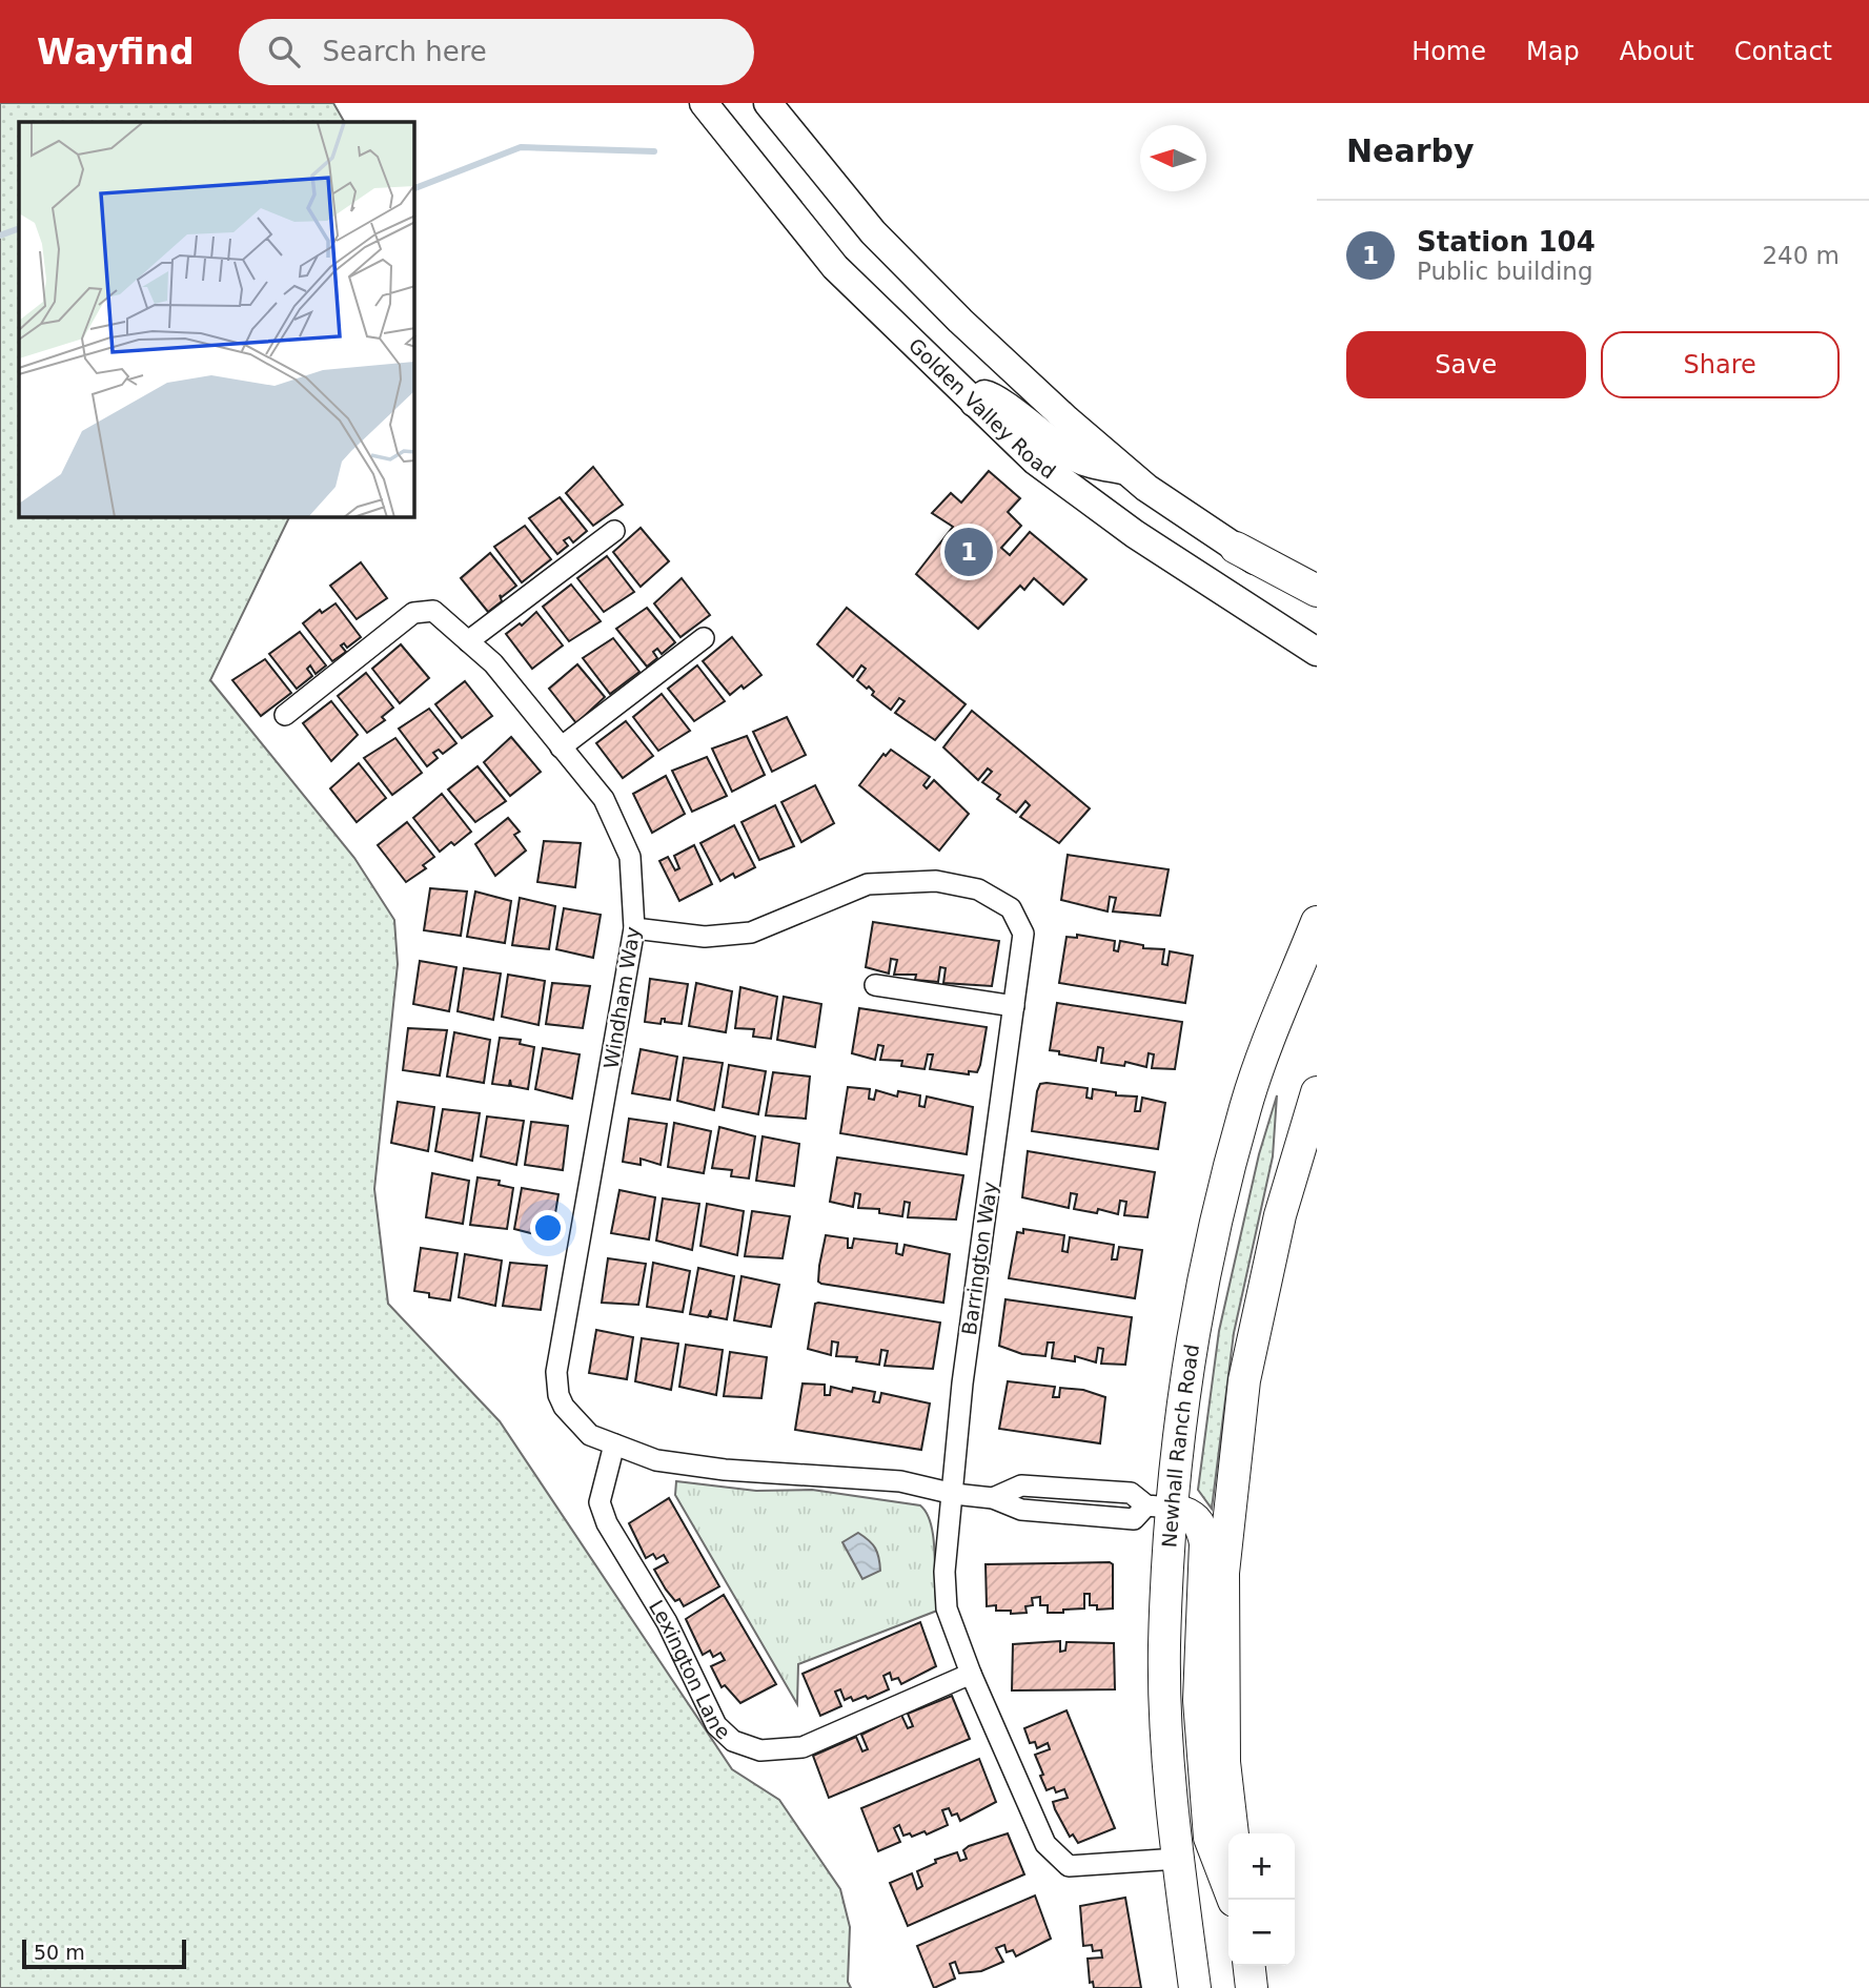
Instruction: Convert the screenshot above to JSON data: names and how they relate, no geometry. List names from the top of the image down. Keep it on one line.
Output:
{"streets":{"main road":["Golden Valley Road","Newhall Ranch Road"],"street":["Windham Way","Barrington Way","Lexington Lane"]},"crossings":[["Windham Way","Barrington Way"],["Windham Way","Lexington Lane"],["Barrington Way","Newhall Ranch Road"],["Barrington Way","Lexington Lane"]],"scale_bar":"50 m","north":"left","page":{"header":"Wayfind","search":"Search here","nav":["Home","Map","About","Contact"],"heading":"Nearby","list":[{"mark":"1","name":"Station 104","note":"Public building","value":"240 m"}],"buttons":["Save","Share"],"pins":"1","map_buttons":["+","−"],"scale":"50 m"}}
